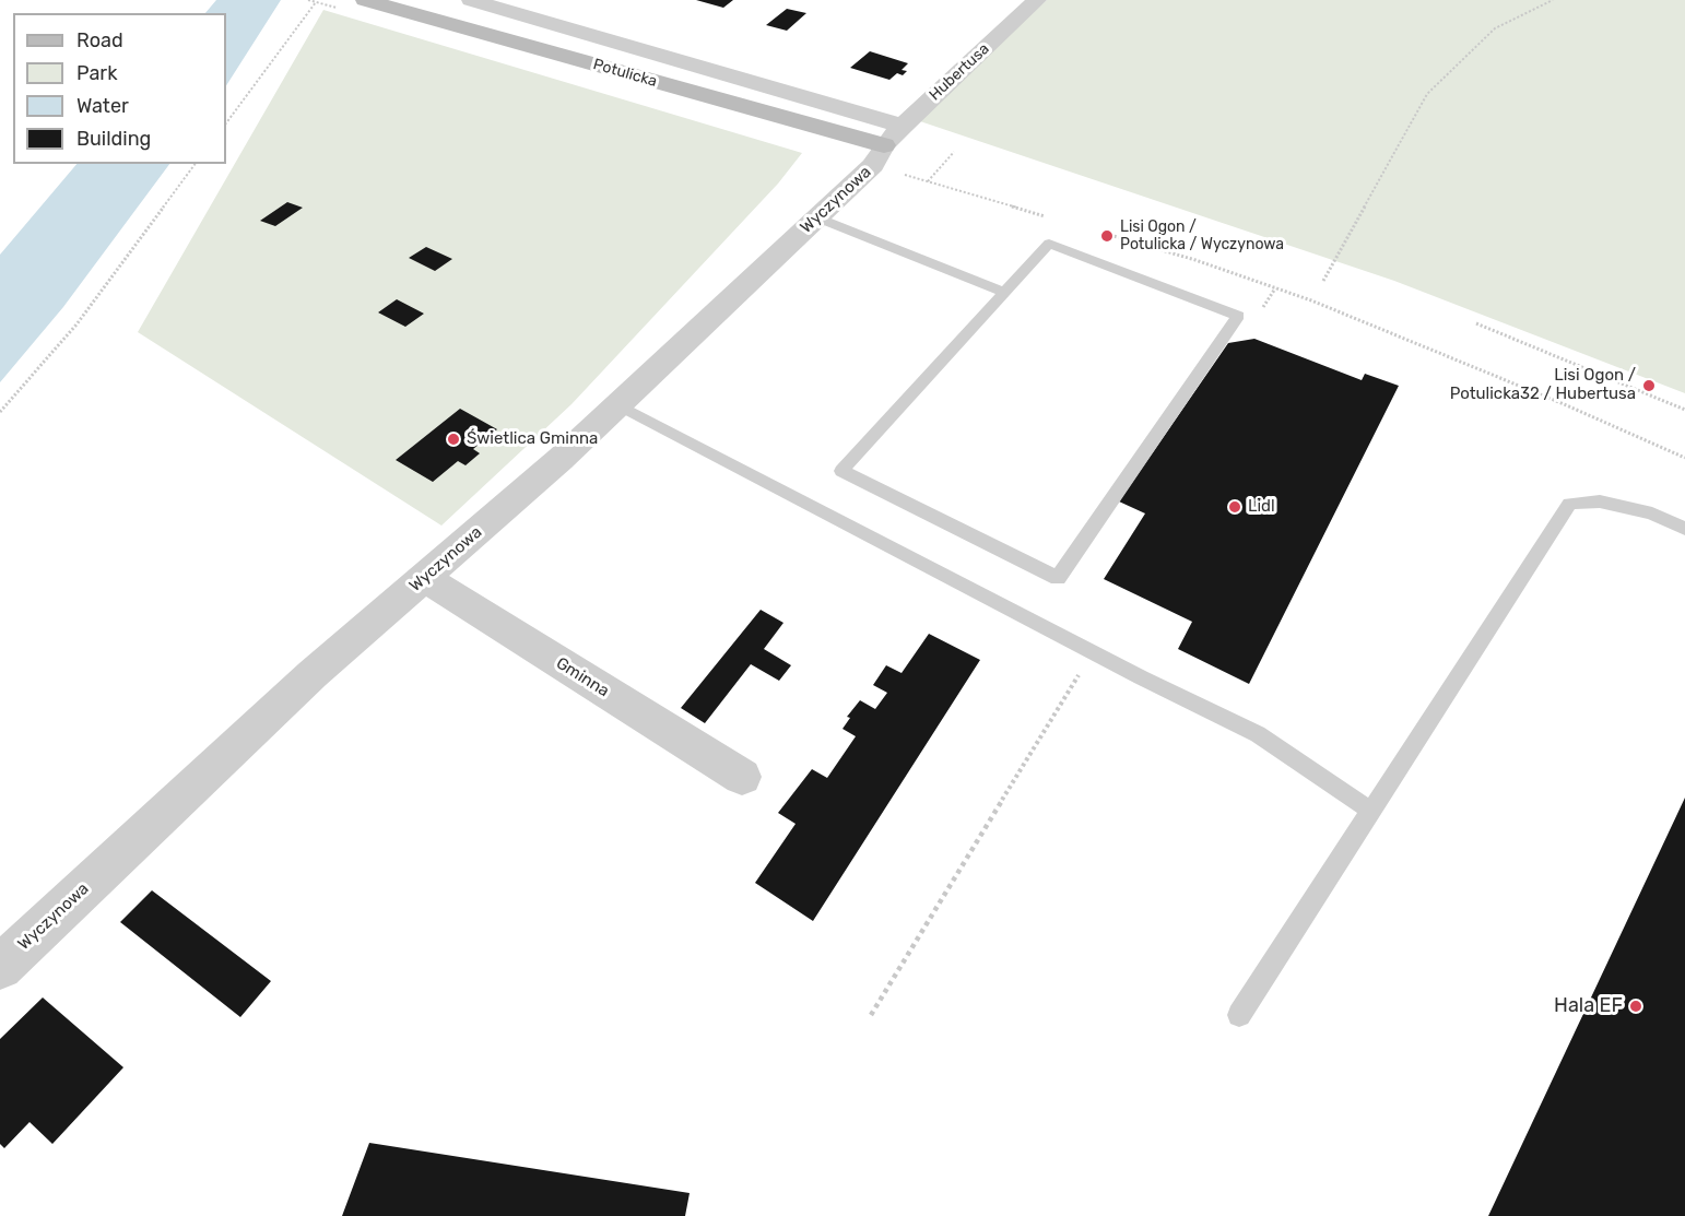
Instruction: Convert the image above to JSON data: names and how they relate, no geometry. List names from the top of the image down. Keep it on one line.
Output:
{"streets":{"street":["Hubertusa","Potulicka","Wyczynowa","Gminna"]},"crossings":[["Hubertusa","Potulicka"],["Hubertusa","Wyczynowa"],["Potulicka","Wyczynowa"],["Wyczynowa","Gminna"]],"places":["Lisi Ogon / Potulicka / Wyczynowa","Lisi Ogon / Potulicka32 / Hubertusa","Świetlica Gminna","Lidl","Hala EF"],"legend":["Road","Park","Water","Building"]}
